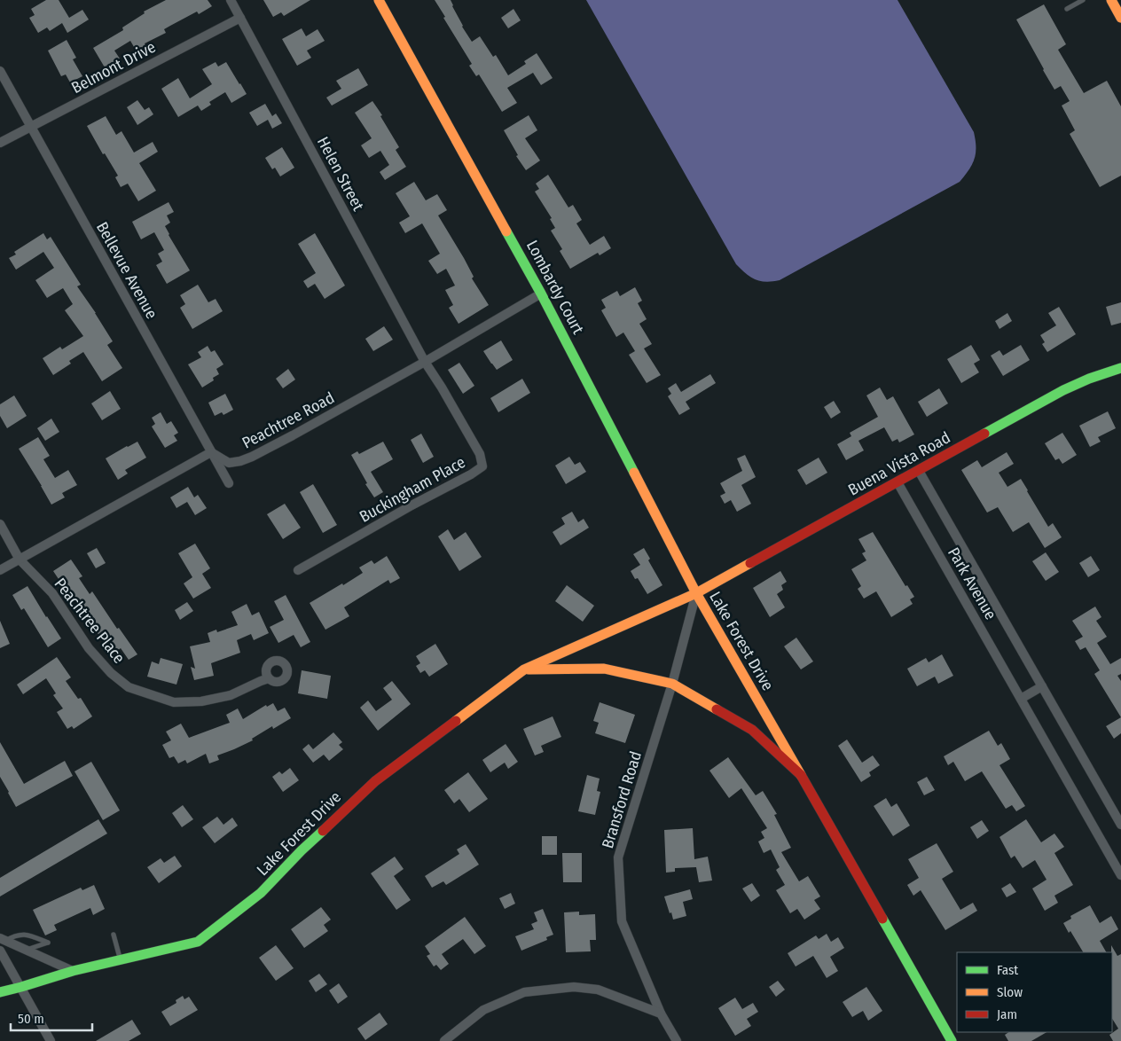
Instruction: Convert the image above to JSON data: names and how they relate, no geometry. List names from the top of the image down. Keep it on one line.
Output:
{"streets":{"street":["Belmont Drive","Helen Street","Bellevue Avenue","Lombardy Court","Peachtree Road","Buena Vista Road","Buckingham Place","Park Avenue","Peachtree Place","Lake Forest Drive","Bransford Road"]},"crossings":[["Belmont Drive","Helen Street"],["Belmont Drive","Bellevue Avenue"],["Helen Street","Peachtree Road"],["Helen Street","Buckingham Place"],["Bellevue Avenue","Peachtree Road"],["Lombardy Court","Peachtree Road"],["Lombardy Court","Buena Vista Road"],["Lombardy Court","Lake Forest Drive"],["Lombardy Court","Bransford Road"],["Peachtree Road","Buckingham Place"],["Buena Vista Road","Park Avenue"],["Buena Vista Road","Lake Forest Drive"],["Buena Vista Road","Bransford Road"],["Lake Forest Drive","Bransford Road"]],"legend":["Fast","Slow","Jam"],"scale_bar":"50 m"}
